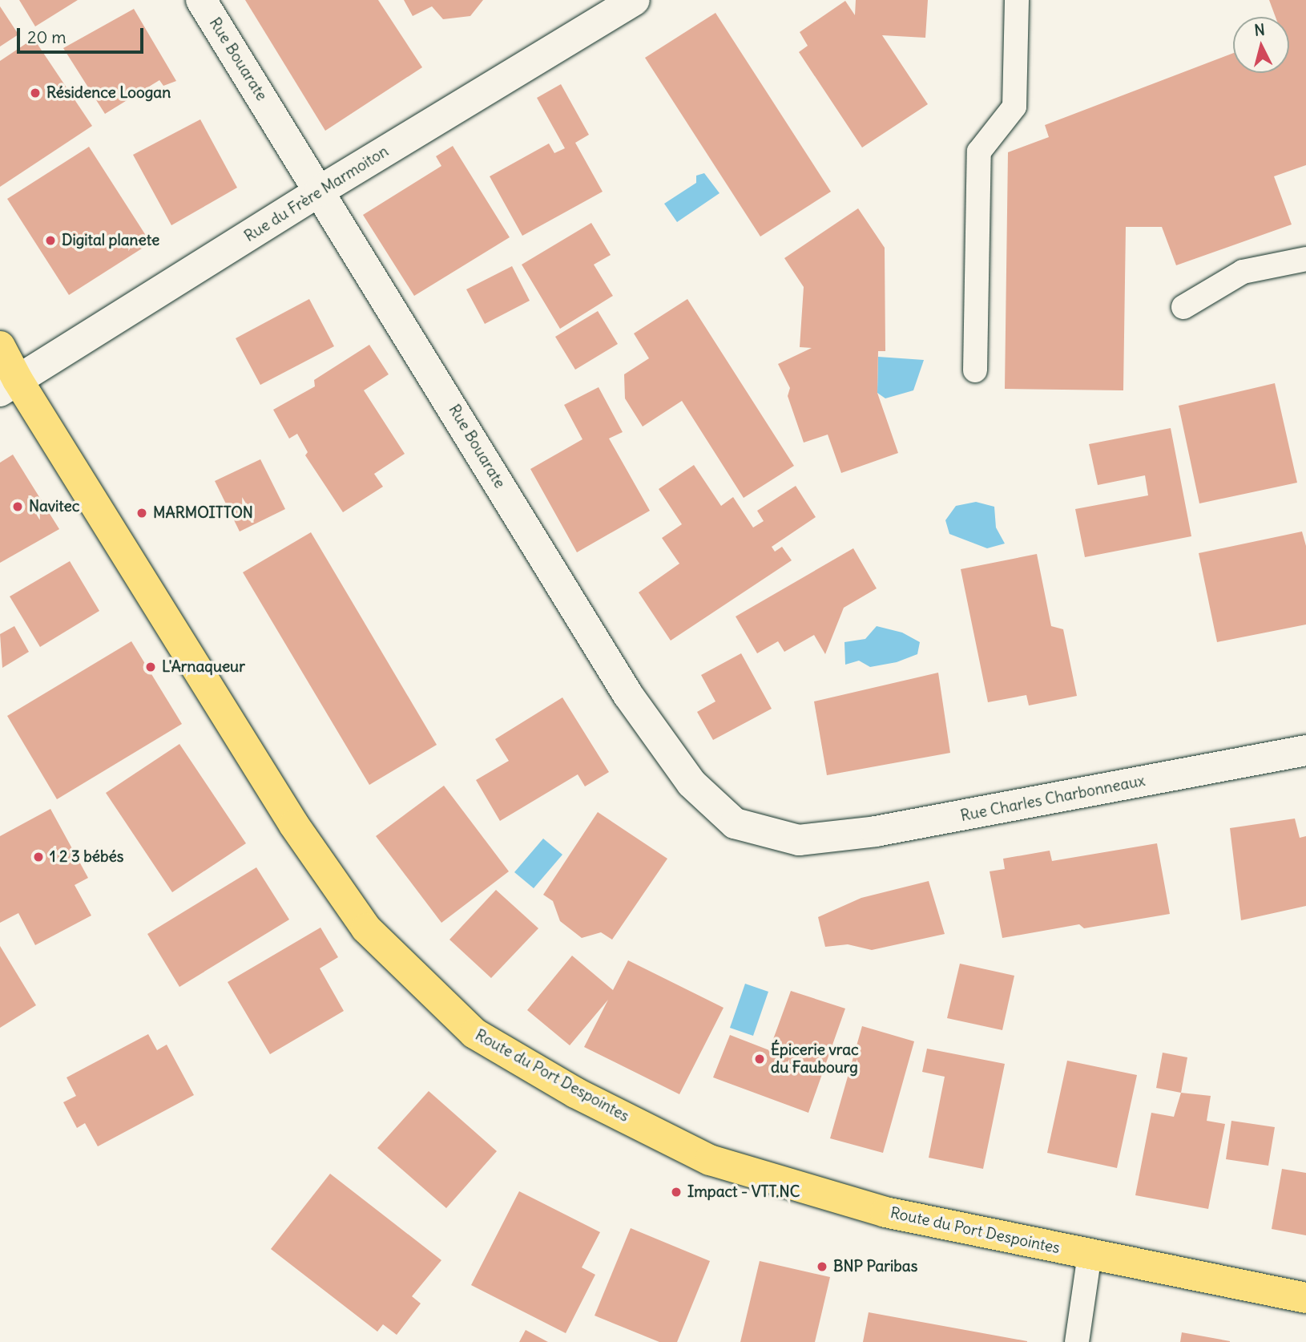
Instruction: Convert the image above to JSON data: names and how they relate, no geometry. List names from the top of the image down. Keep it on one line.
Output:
{"streets":{"main road":["Route du Port Despointes"],"street":["Rue Bouarate","Rue du Frère Marmoiton","Rue Charles Charbonneaux"]},"crossings":[["Rue Bouarate","Rue du Frère Marmoiton"],["Rue Bouarate","Rue Charles Charbonneaux"],["Rue du Frère Marmoiton","Route du Port Despointes"]],"places":["Résidence Loogan","Digital planete","Navitec","MARMOITTON","L'Arnaqueur","1 2 3 bébés","Épicerie vrac du Faubourg","Impact - VTT.NC","BNP Paribas"],"scale_bar":"20 m","north":"top"}
